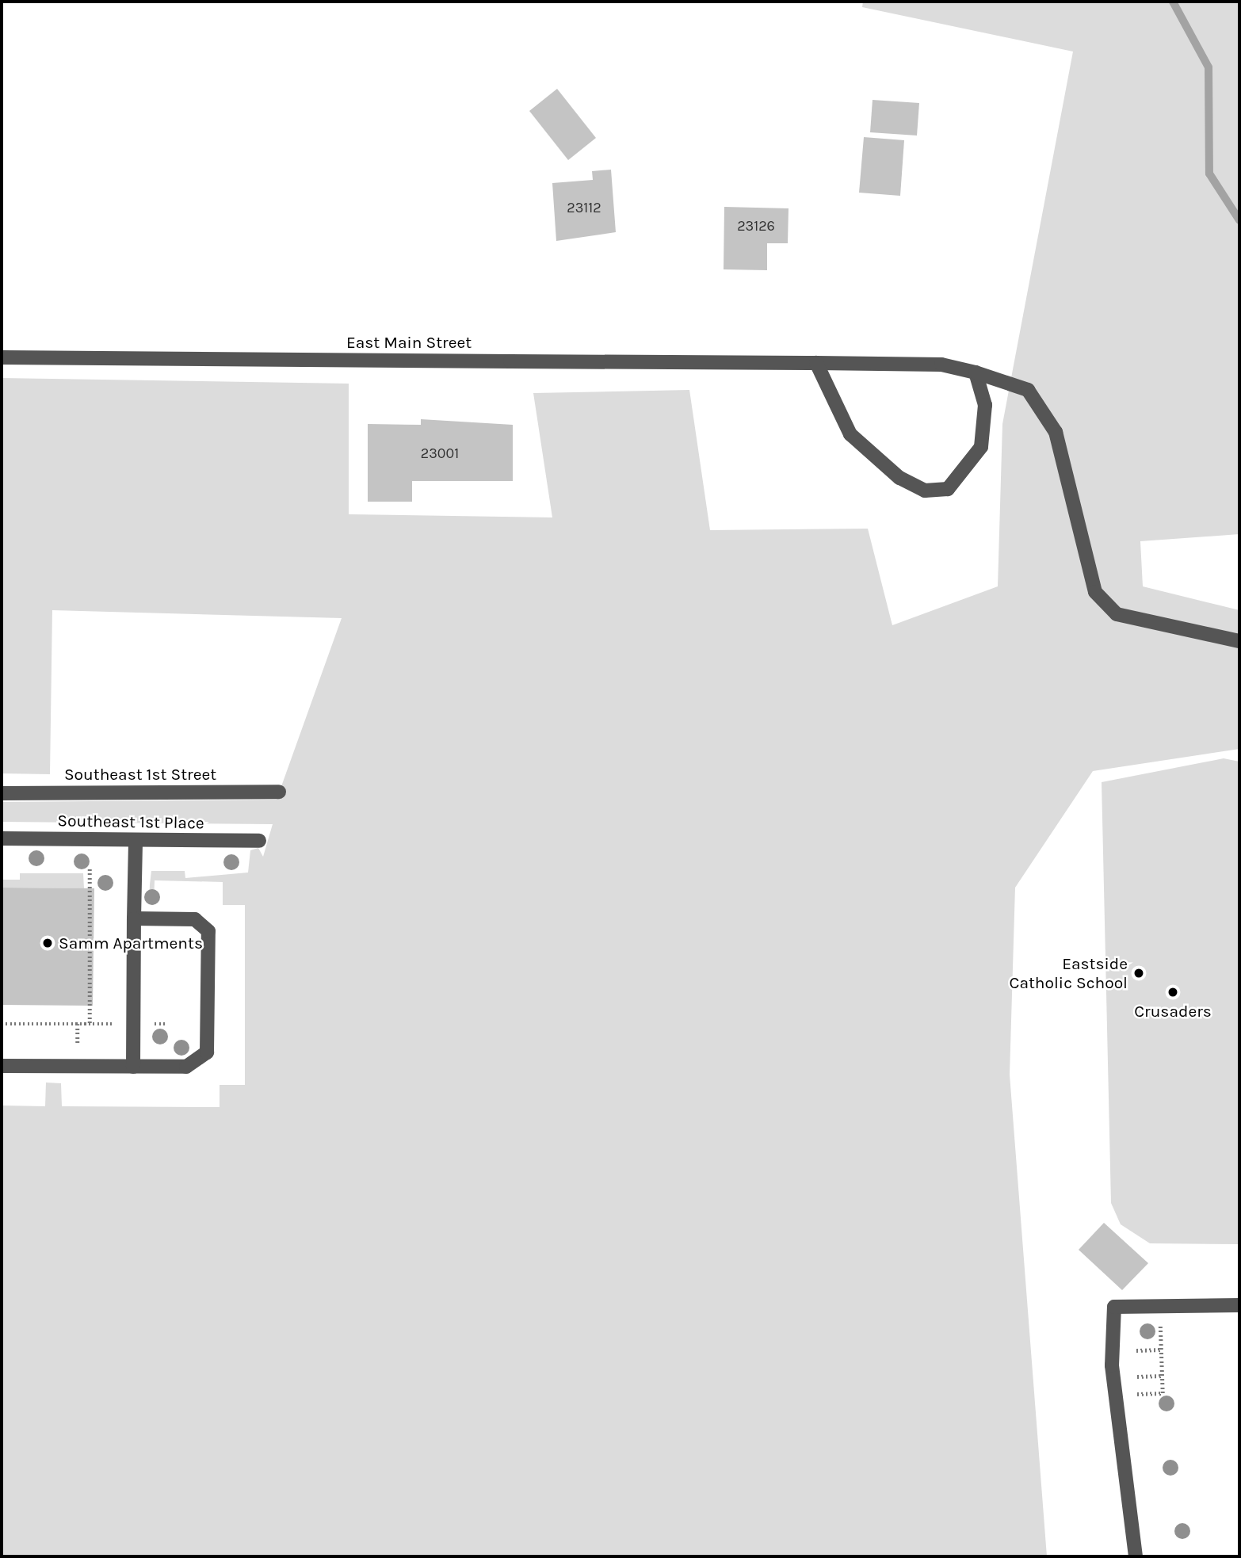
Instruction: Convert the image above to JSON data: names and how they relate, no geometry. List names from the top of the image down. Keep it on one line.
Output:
{"streets":{"street":["East Main Street","Southeast 1st Street","Southeast 1st Place"]},"places":["Samm Apartments","Eastside Catholic School","Crusaders"],"house_numbers":["23112","23126","23001"]}
